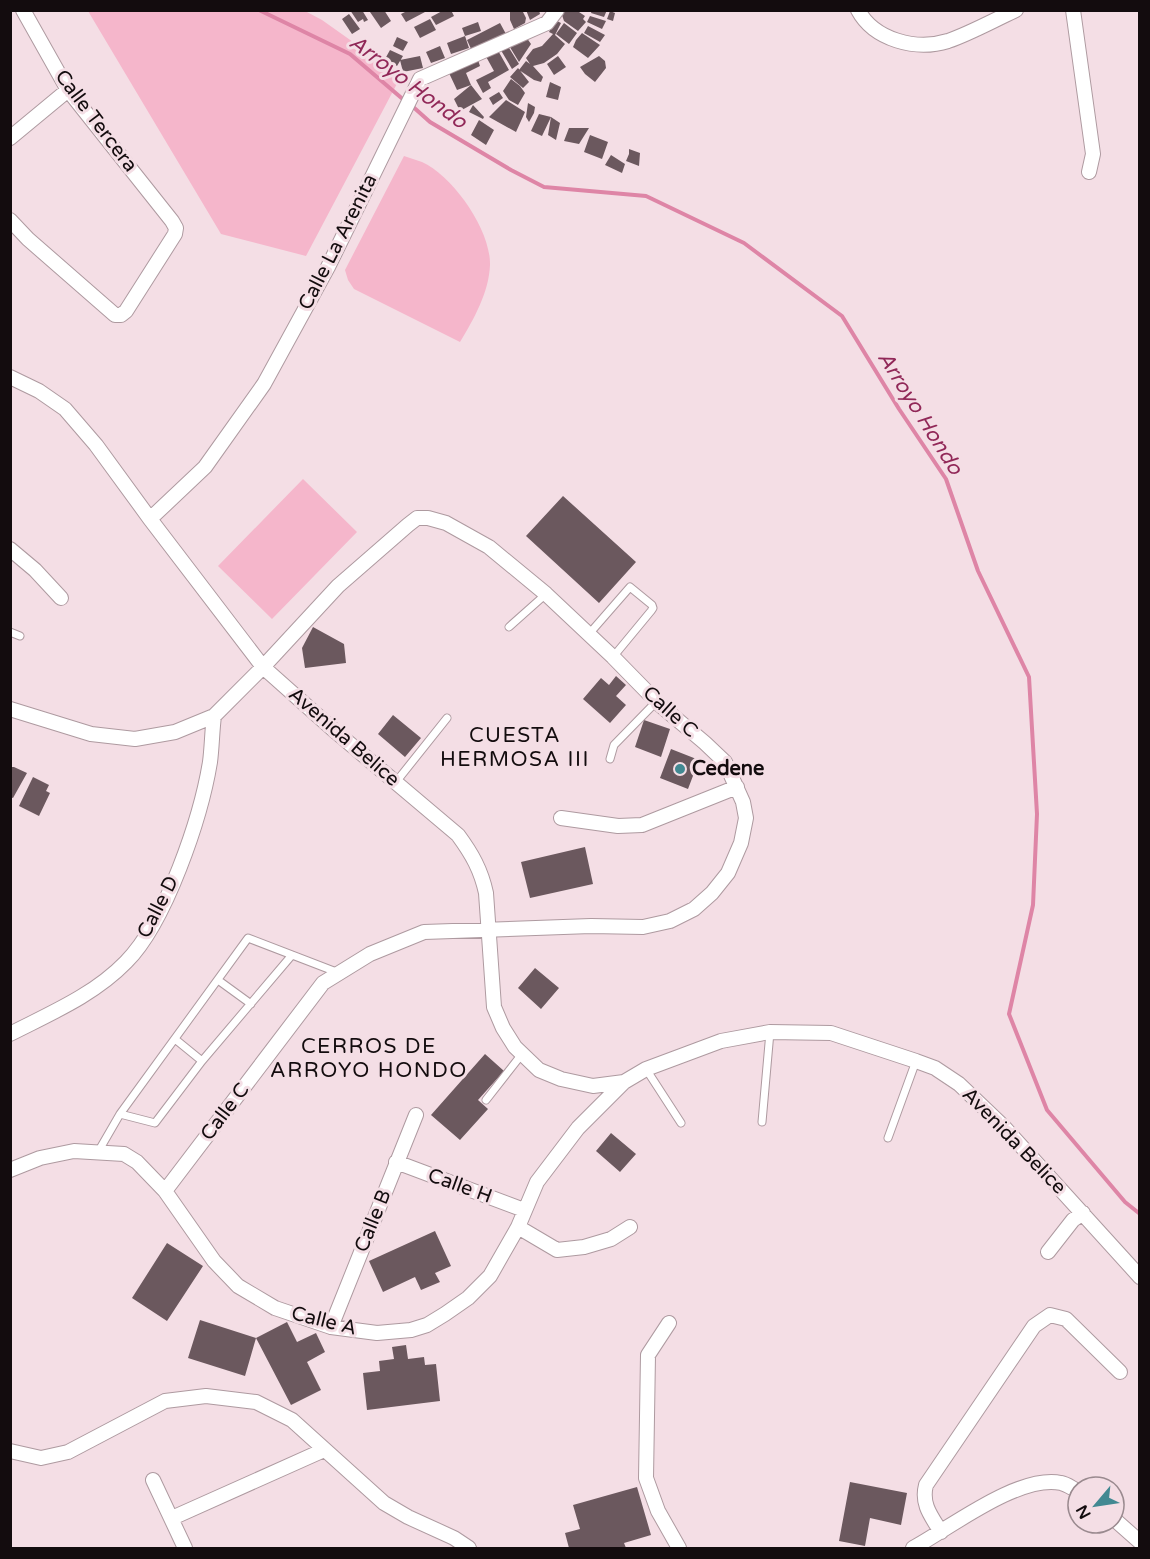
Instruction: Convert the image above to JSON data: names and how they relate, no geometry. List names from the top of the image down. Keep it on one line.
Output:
{"streets":{"street":["Calle Tercera","Calle La Arenita","Calle C","Avenida Belice","Calle D","Calle H","Calle B","Calle A"]},"crossings":[["Calle La Arenita","Avenida Belice"],["Calle C","Avenida Belice"],["Calle C","Calle D"],["Calle C","Calle A"],["Avenida Belice","Calle A"],["Calle H","Calle B"],["Calle H","Calle A"],["Calle B","Calle A"]],"districts":["CUESTA HERMOSA III","CERROS DE ARROYO HONDO"],"water":["Arroyo Hondo"],"places":["Cedene"],"north":"bottom left"}
